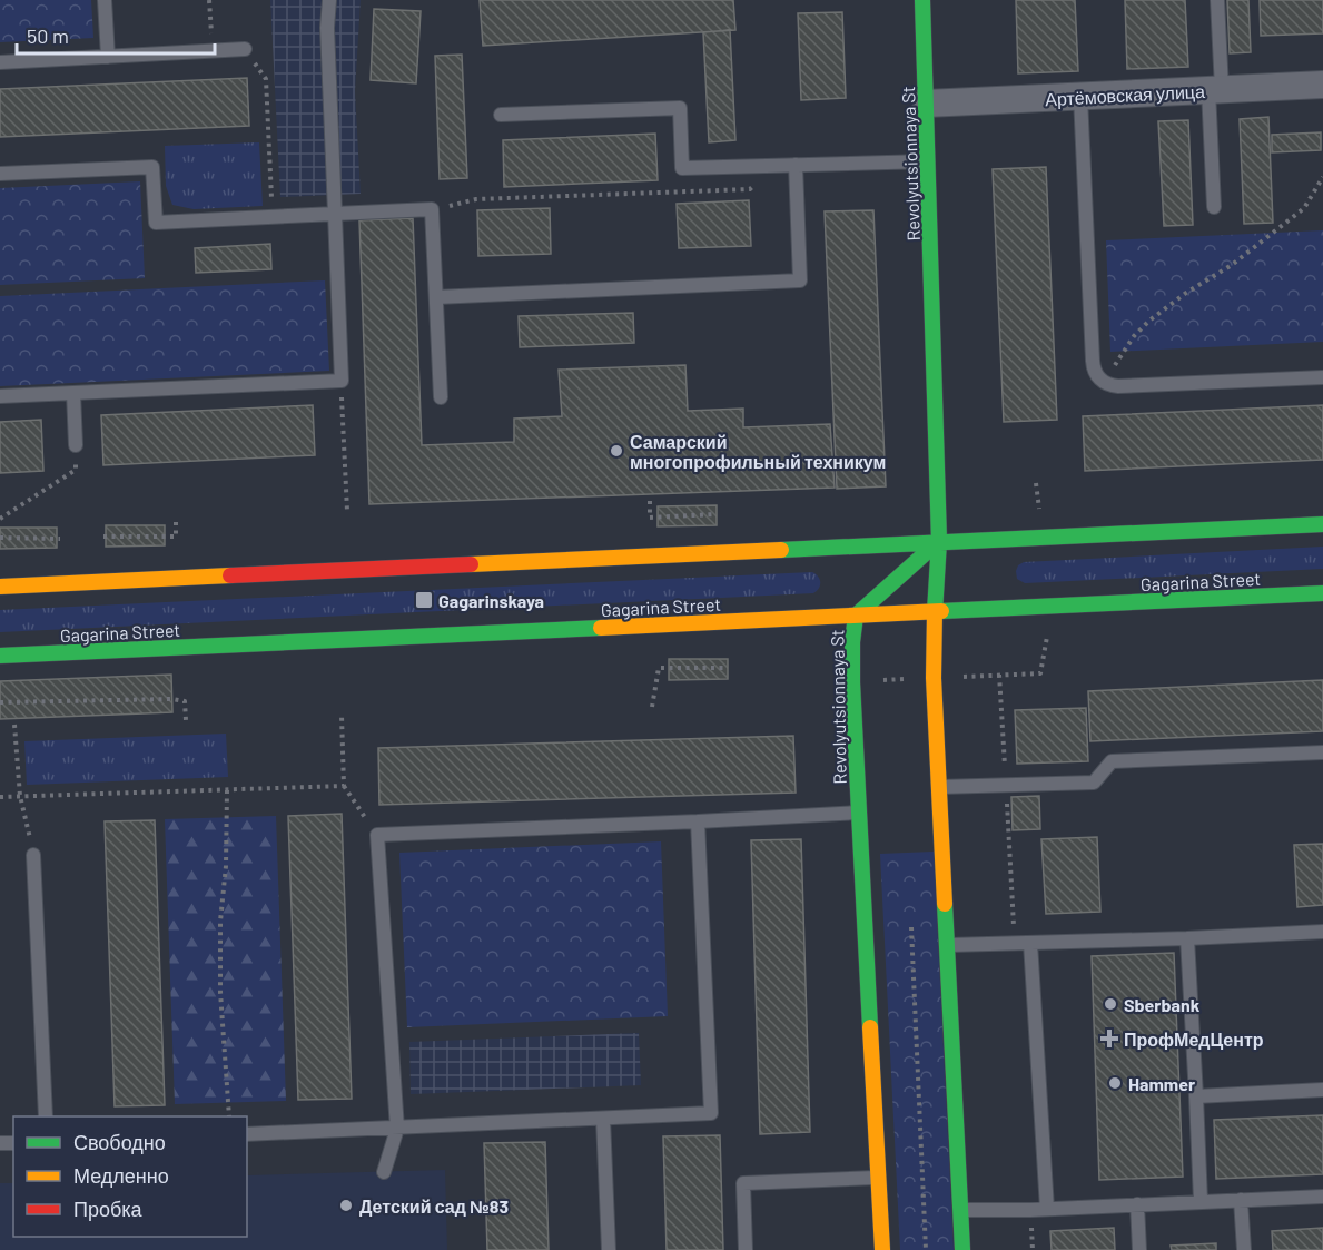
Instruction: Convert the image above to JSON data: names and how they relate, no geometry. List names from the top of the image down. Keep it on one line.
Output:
{"streets":{"main road":["Revolyutsionnaya St","Gagarina Street"],"street":["Артёмовская улица"]},"crossings":[["Артёмовская улица","Revolyutsionnaya St"],["Revolyutsionnaya St","Gagarina Street"]],"places":{"other":["Самарский многопрофильный техникум","Sberbank","Hammer","Детский сад №83"],"transit":["Gagarinskaya"],"health":["ПрофМедЦентр"]},"legend":["Свободно","Медленно","Пробка"],"scale_bar":"50 m"}
